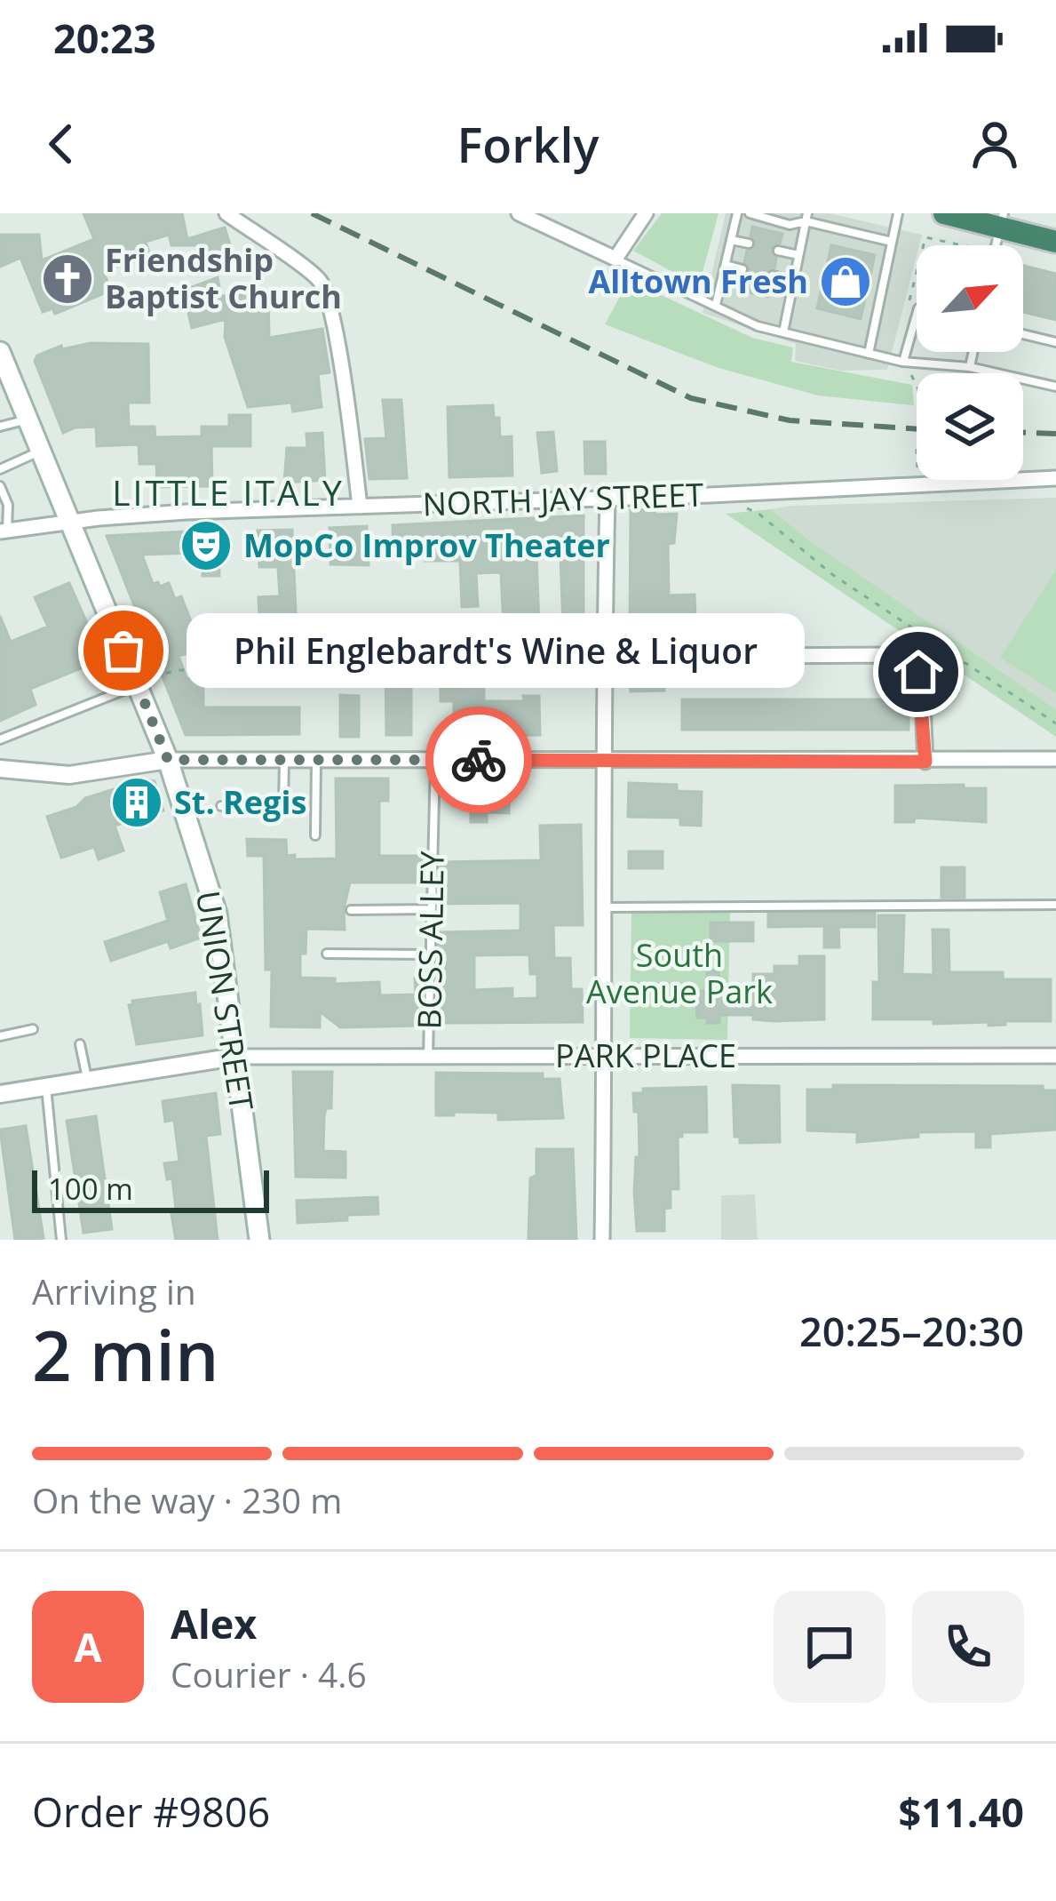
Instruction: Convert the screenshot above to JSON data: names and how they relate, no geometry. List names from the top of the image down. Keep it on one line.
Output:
{"streets":{"main road":["UNION STREET"],"street":["NORTH JAY STREET","PARK PLACE"],"lane":["BOSS ALLEY"]},"crossings":[["NORTH JAY STREET","UNION STREET"],["BOSS ALLEY","PARK PLACE"],["UNION STREET","PARK PLACE"]],"districts":["LITTLE ITALY"],"parks":["South Avenue Park"],"places":{"church":["Friendship Baptist Church"],"shop":["Alltown Fresh"],"theatre":["MopCo Improv Theater"],"other":["Phil Englebardt's Wine & Liquor"],"building":["St. Regis"]},"scale_bar":"100 m","north":"top right","page":{"status":"20:23","header":"Forkly","bubble":"Phil Englebardt's Wine & Liquor","scale":"100 m","heading":["2 min","Arriving in","20:25–20:30"],"panel":["Alex","Courier · 4.6","Order #9806","$11.40"],"bar":"On the way · 230 m","round":"A"}}
